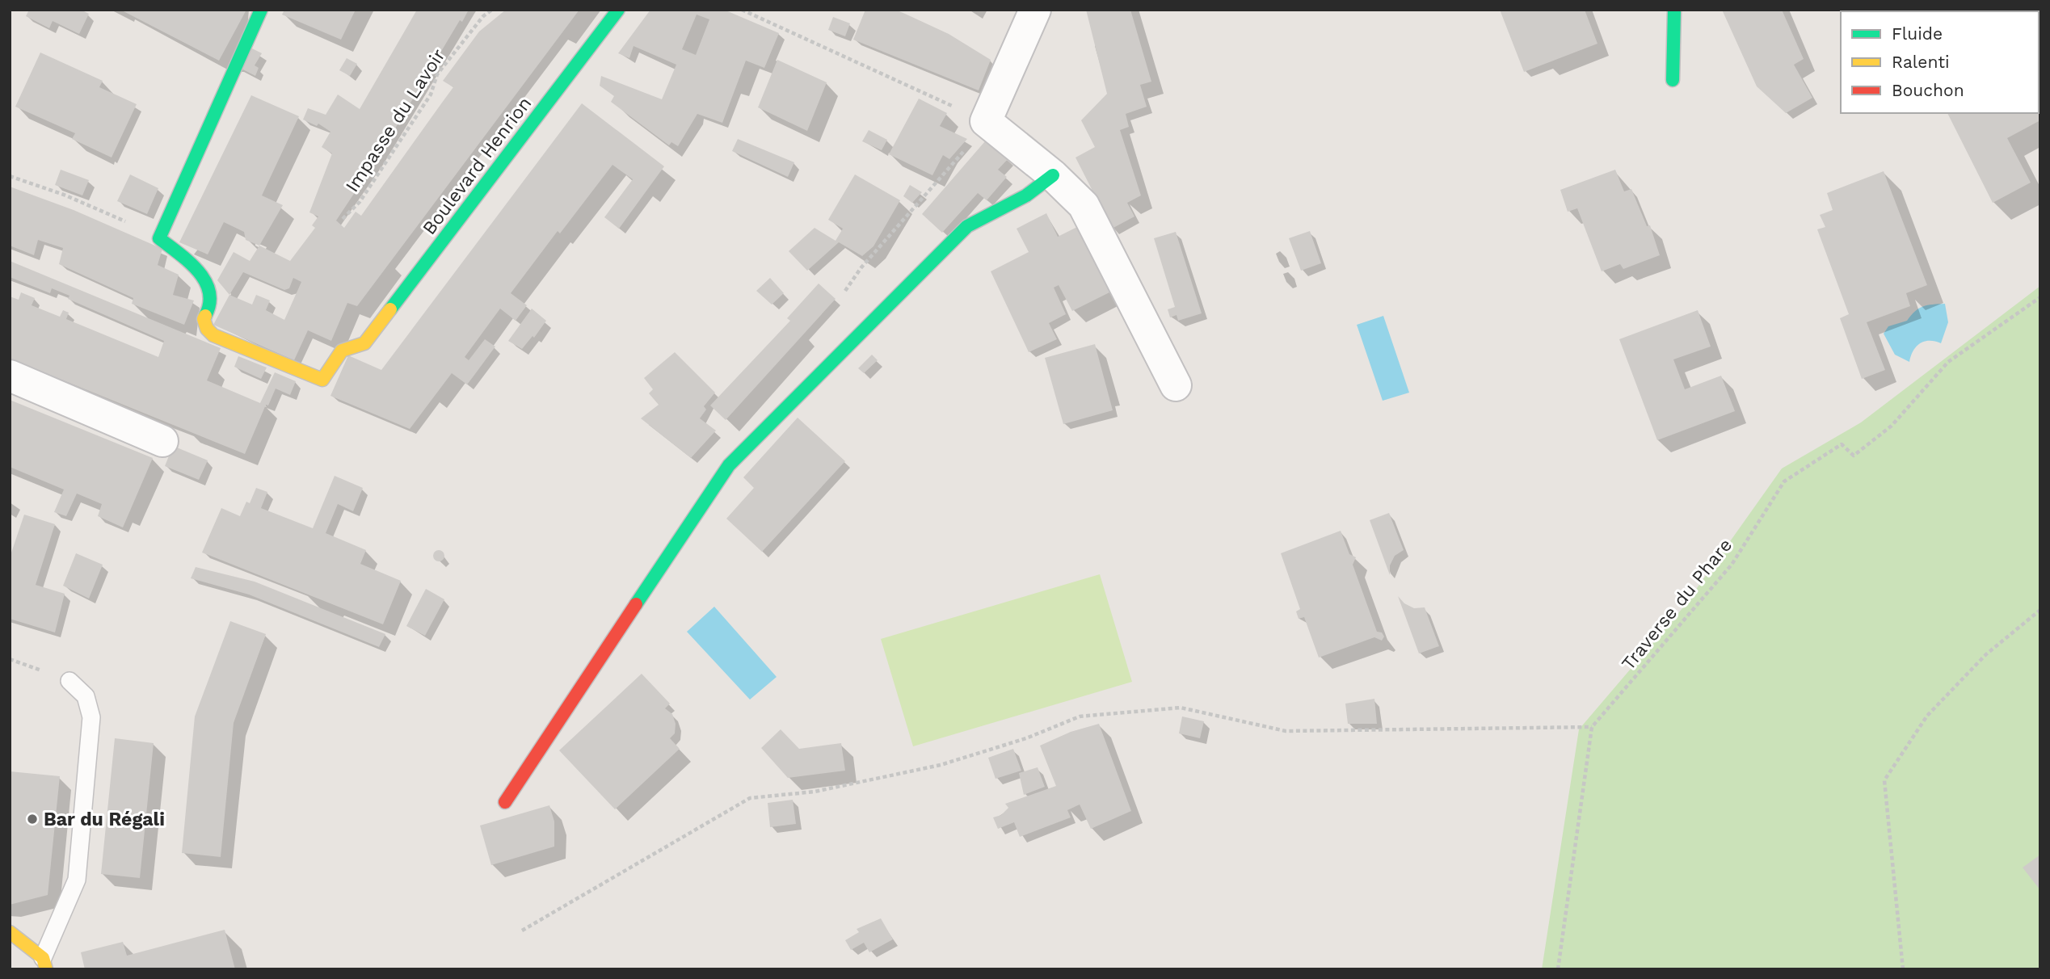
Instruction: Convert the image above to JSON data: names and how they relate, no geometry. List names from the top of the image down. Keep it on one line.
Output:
{"streets":{"street":["Boulevard Henrion"],"path":["Impasse du Lavoir","Traverse du Phare"]},"places":["Bar du Régali"],"legend":["Fluide","Ralenti","Bouchon"]}
